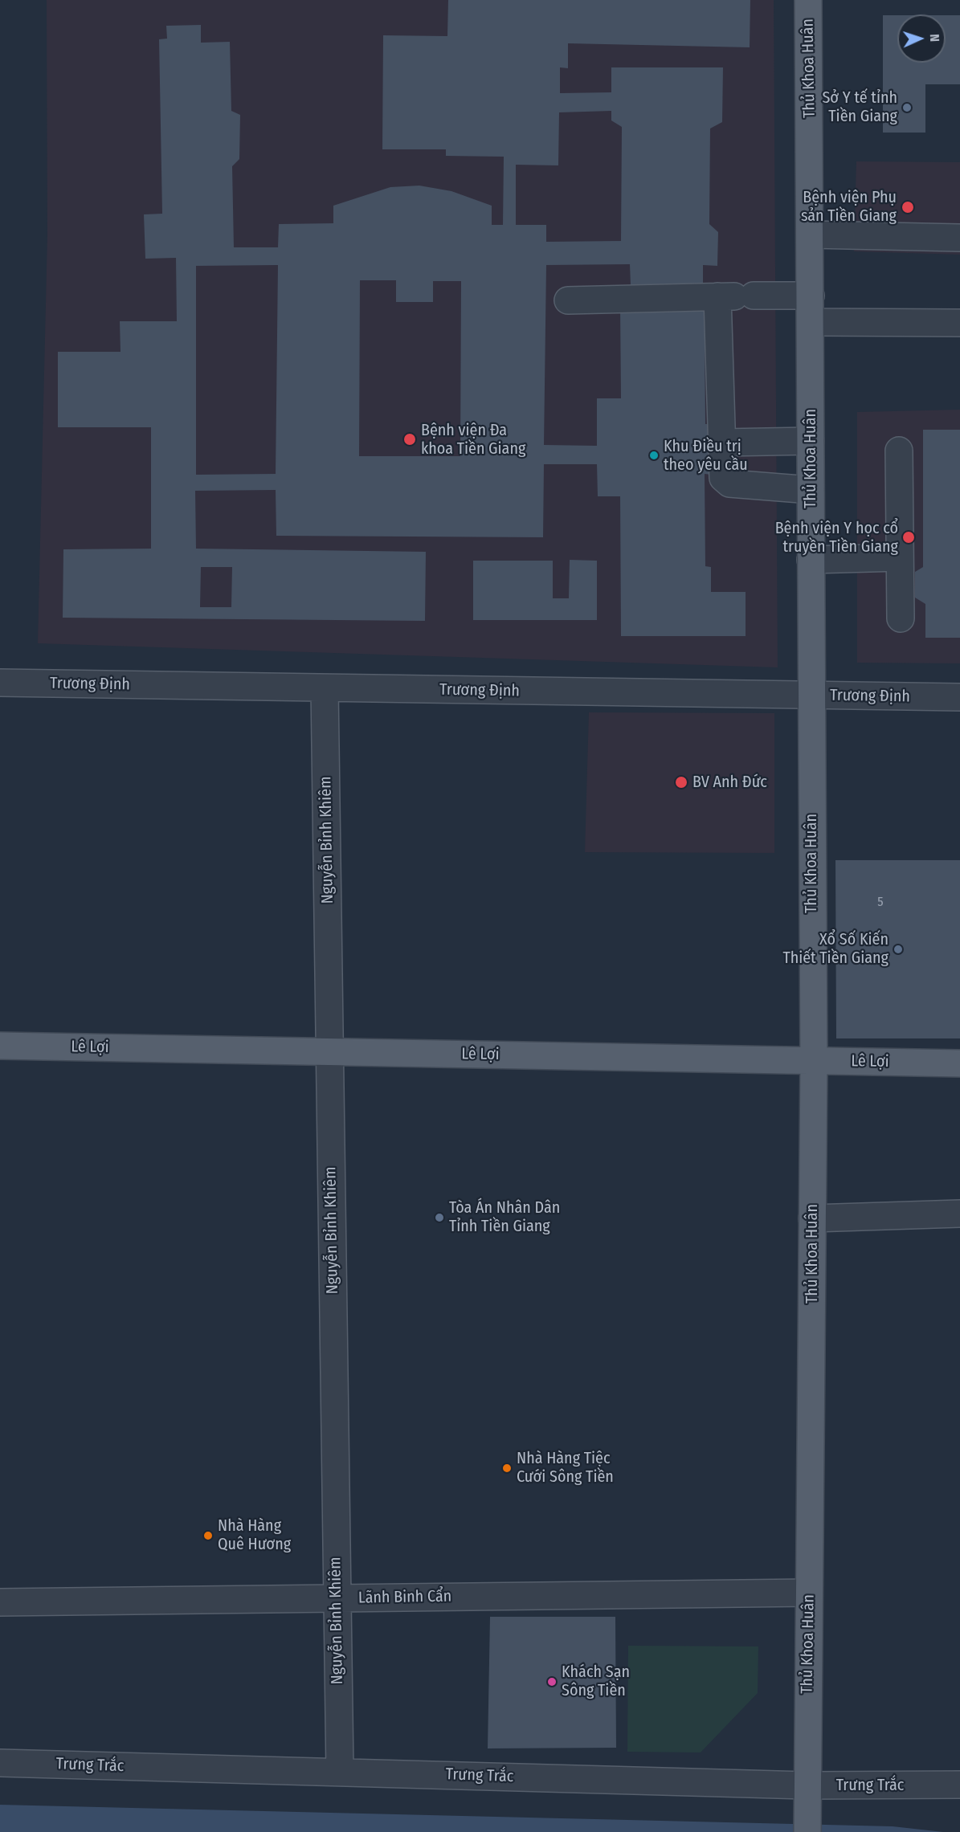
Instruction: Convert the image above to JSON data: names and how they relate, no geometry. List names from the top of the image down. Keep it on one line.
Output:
{"streets":{"main road":["Thủ Khoa Huân","Lê Lợi"],"street":["Trương Định","Nguyễn Bỉnh Khiêm","Lãnh Binh Cẩn","Trưng Trắc"]},"crossings":[["Thủ Khoa Huân","Trương Định"],["Thủ Khoa Huân","Lê Lợi"],["Thủ Khoa Huân","Lãnh Binh Cẩn"],["Thủ Khoa Huân","Trưng Trắc"],["Trương Định","Nguyễn Bỉnh Khiêm"],["Nguyễn Bỉnh Khiêm","Lê Lợi"],["Nguyễn Bỉnh Khiêm","Lãnh Binh Cẩn"],["Nguyễn Bỉnh Khiêm","Trưng Trắc"]],"places":["Sở Y tế tỉnh Tiền Giang","Bệnh viện Phụ sản Tiền Giang","Bệnh viện Đa khoa Tiền Giang","Khu Điều trị theo yêu cầu","Bệnh viện Y học cổ truyền Tiền Giang","BV Anh Đức","Xổ Số Kiến Thiết Tiền Giang","Tòa Án Nhân Dân Tỉnh Tiền Giang","Nhà Hàng Tiệc Cưới Sông Tiền","Nhà Hàng Quê Hương","Khách Sạn Sông Tiền"],"house_numbers":["5"],"north":"right"}
